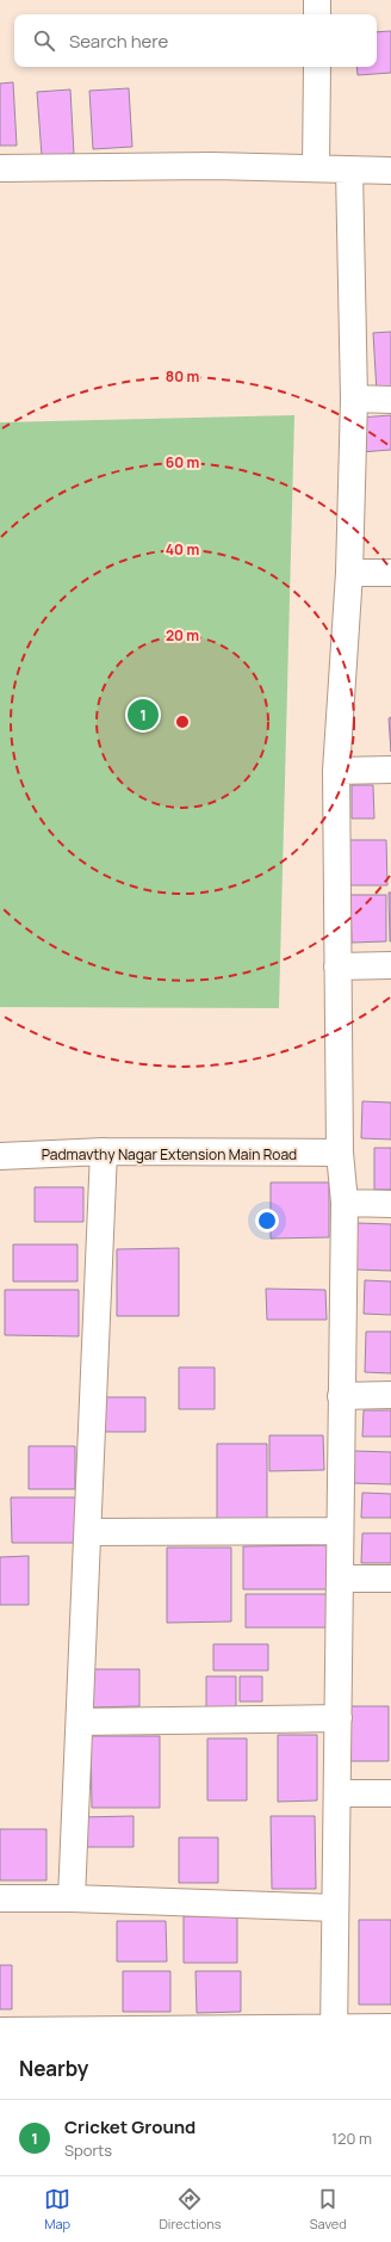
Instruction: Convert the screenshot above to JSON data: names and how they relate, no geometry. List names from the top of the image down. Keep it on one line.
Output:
{"streets":{"street":["Padmavthy Nagar Extension Main Road"]},"page":{"search":"Search here","pins":"1","heading":"Nearby","list":[{"mark":"1","name":"Cricket Ground","note":"Sports","value":"120 m"}],"nav":["Map","Directions","Saved"]},"rings":["80 m","60 m","40 m","20 m"]}
